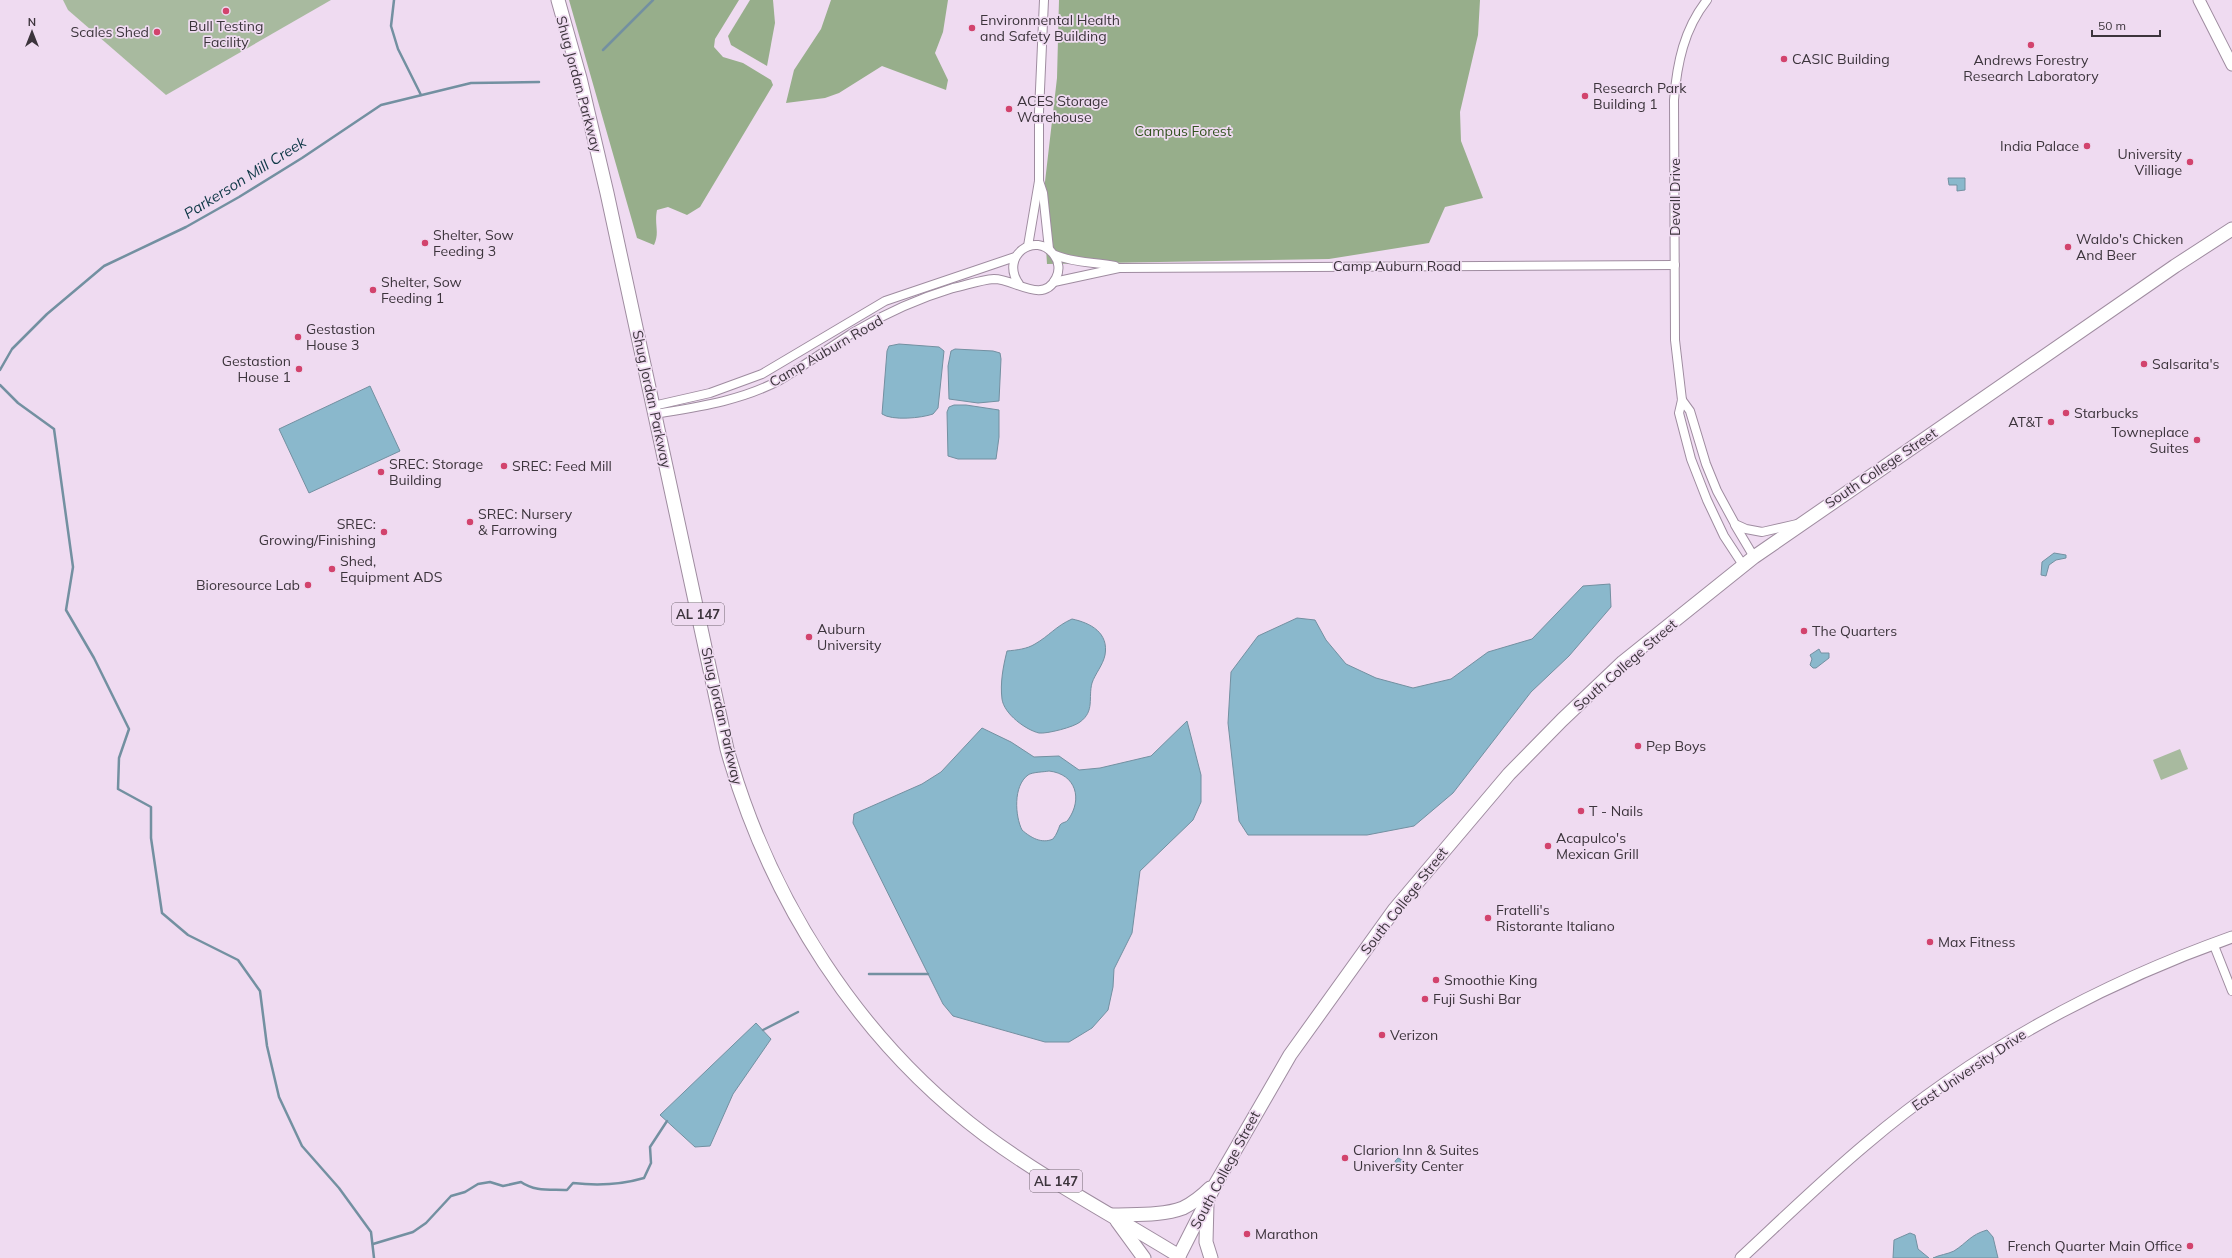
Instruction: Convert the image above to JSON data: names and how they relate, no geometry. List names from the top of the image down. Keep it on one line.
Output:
{"streets":{"main road":["Shug Jordan Parkway","South College Street","AL 147","East University Drive"],"street":["Devall Drive","Camp Auburn Road"]},"crossings":[["Shug Jordan Parkway","Camp Auburn Road"],["Shug Jordan Parkway","South College Street"],["Devall Drive","Camp Auburn Road"]],"water":["Parkerson Mill Creek"],"parks":["Campus Forest"],"places":["Bull Testing Facility","Environmental Health and Safety Building","Scales Shed","Andrews Forestry Research Laboratory","CASIC Building","Research Park Building 1","ACES Storage Warehouse","India Palace","University Villiage","Shelter, Sow Feeding 3","Waldo's Chicken And Beer","Shelter, Sow Feeding 1","Gestastion House 3","Salsarita's","Gestastion House 1","Starbucks","AT&T","Towneplace Suites","SREC: Feed Mill","SREC: Storage Building","SREC: Nursery & Farrowing","SREC: Growing/Finishing","Shed, Equipment ADS","Bioresource Lab","The Quarters","Auburn University","Pep Boys","T - Nails","Acapulco's Mexican Grill","Fratelli's Ristorante Italiano","Max Fitness","Smoothie King","Fuji Sushi Bar","Verizon","Clarion Inn & Suites University Center","Marathon","French Quarter Main Office"],"scale_bar":"50 m","north":"top"}
